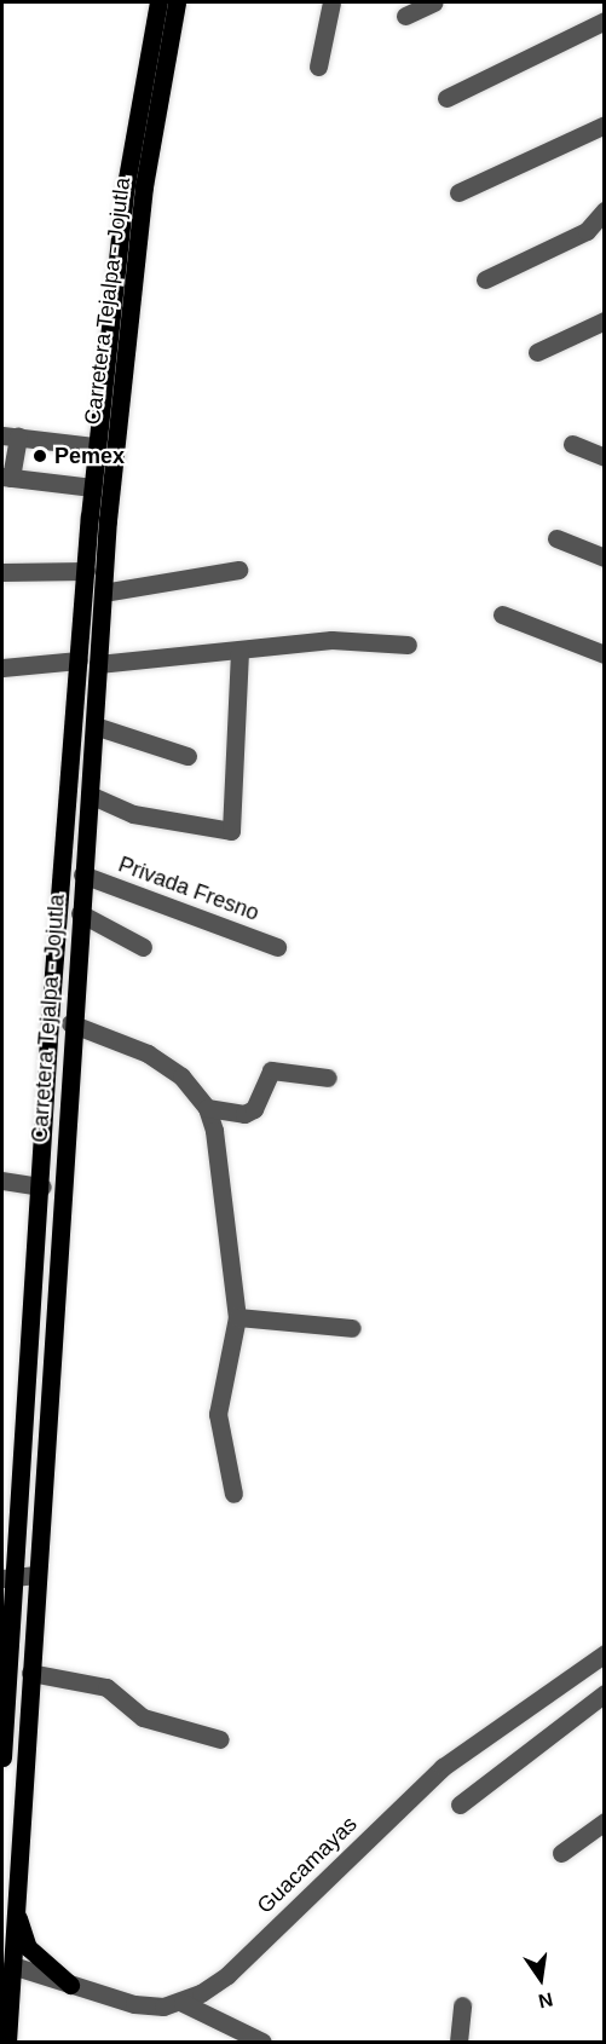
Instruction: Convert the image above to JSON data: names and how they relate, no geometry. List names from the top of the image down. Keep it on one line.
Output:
{"streets":{"main road":["Carretera Tejalpa - Jojutla"],"street":["Privada Fresno","Guacamayas"]},"crossings":[["Carretera Tejalpa - Jojutla","Privada Fresno"]],"places":["Pemex"],"north":"bottom"}
